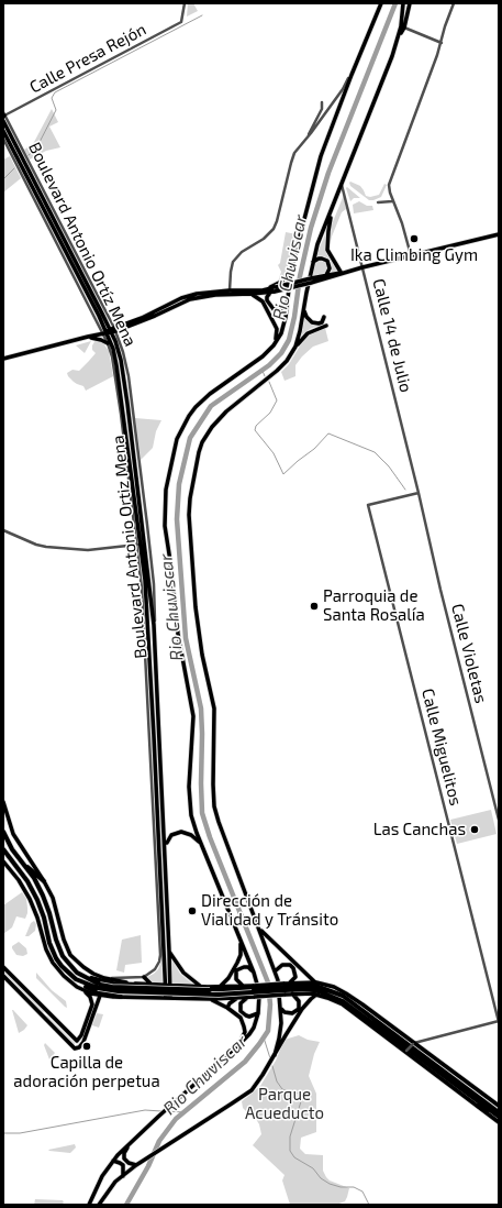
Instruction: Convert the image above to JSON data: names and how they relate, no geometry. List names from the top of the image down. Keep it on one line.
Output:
{"streets":{"main road":["Boulevard Antonio Ortiz Mena"],"street":["Calle Presa Rejón","Boulevard Antonio Ortíz Mena","Calle 14 de Julio","Calle Violetas","Calle Miguelitos"]},"crossings":[["Calle Presa Rejón","Boulevard Antonio Ortíz Mena"],["Boulevard Antonio Ortíz Mena","Boulevard Antonio Ortiz Mena"],["Calle 14 de Julio","Calle Violetas"],["Calle 14 de Julio","Calle Miguelitos"],["Calle Violetas","Calle Miguelitos"]],"water":["Rio Chuviscar"],"parks":["Parque Acueducto"],"places":["Ika Climbing Gym","Parroquia de Santa Rosalía","Las Canchas","Dirección de Vialidad y Tránsito","Capilla de adoración perpetua"]}
